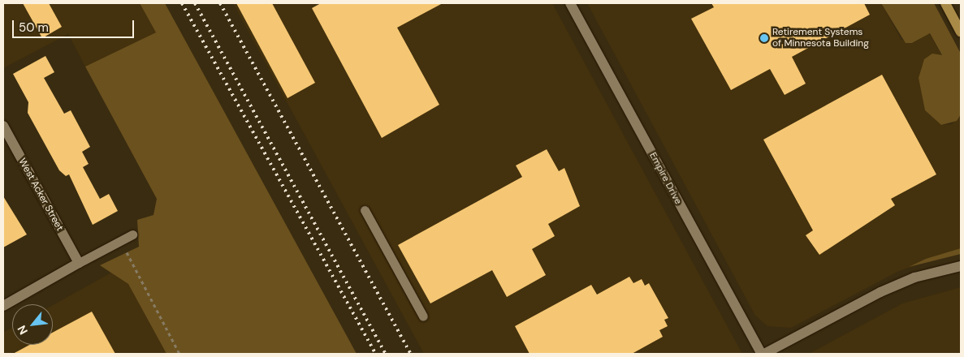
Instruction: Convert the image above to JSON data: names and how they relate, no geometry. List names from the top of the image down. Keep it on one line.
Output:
{"streets":{"street":["Empire Drive","West Acker Street"]},"places":["Retirement Systems of Minnesota Building"],"scale_bar":"50 m","north":"bottom left"}
